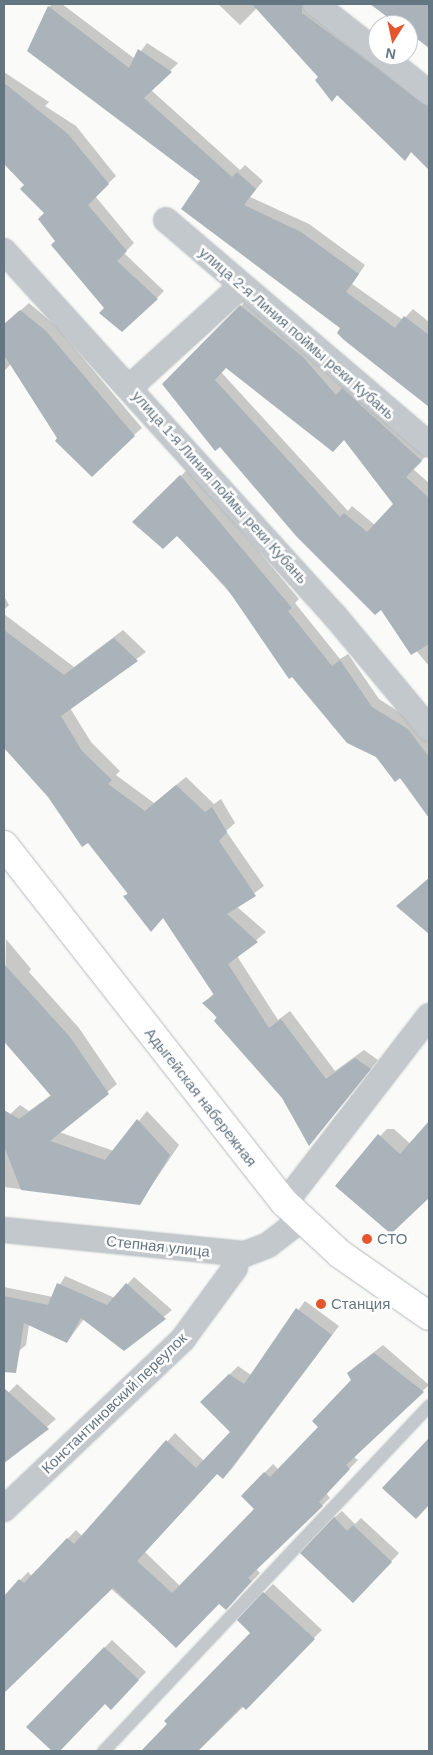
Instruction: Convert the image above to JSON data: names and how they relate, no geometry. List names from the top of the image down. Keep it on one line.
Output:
{"streets":{"street":["улица 2-я Линия поймы реки Кубань","улица 1-я Линия поймы реки Кубань","Адыгейская набережная","Степная улица","Константиновский переулок"]},"crossings":[["Адыгейская набережная","Степная улица"]],"places":["СТО","Станция"],"north":"bottom"}
